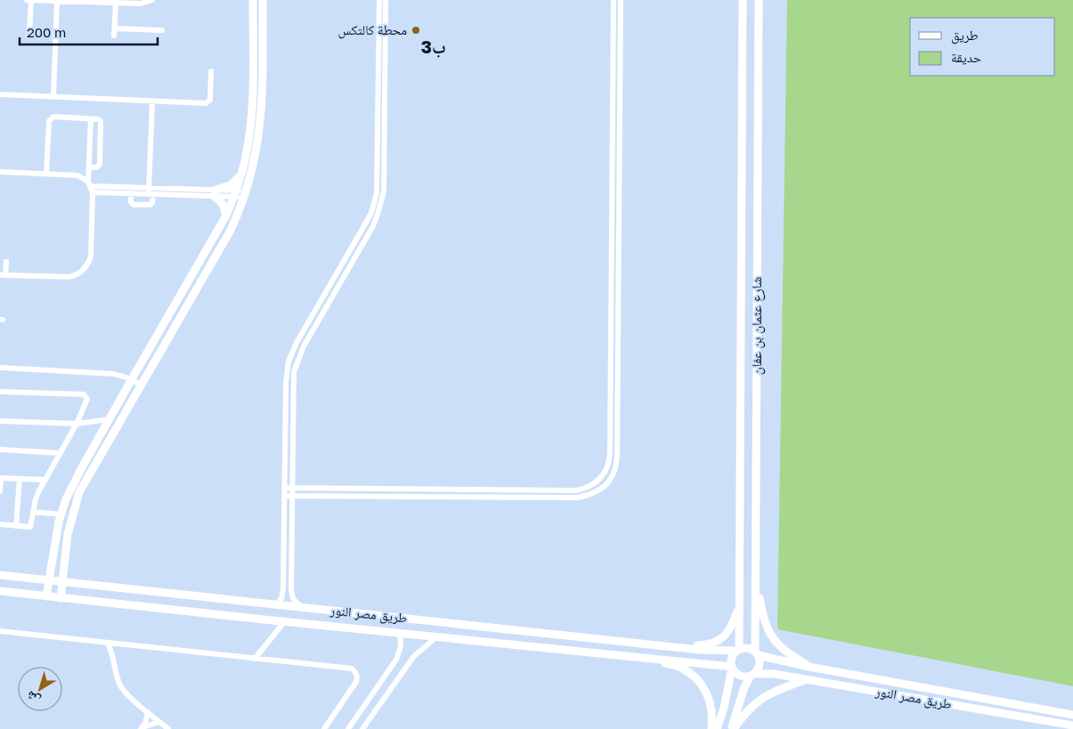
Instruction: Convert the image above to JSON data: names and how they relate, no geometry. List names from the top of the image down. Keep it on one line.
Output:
{"streets":{"street":["شارع عثمان بن عفان","طريق مصر النور"]},"crossings":[["شارع عثمان بن عفان","طريق مصر النور"]],"districts":["ب3"],"places":["محطة كالتكس"],"legend":["طريق","حديقة"],"scale_bar":"200 m","north":"bottom left"}
